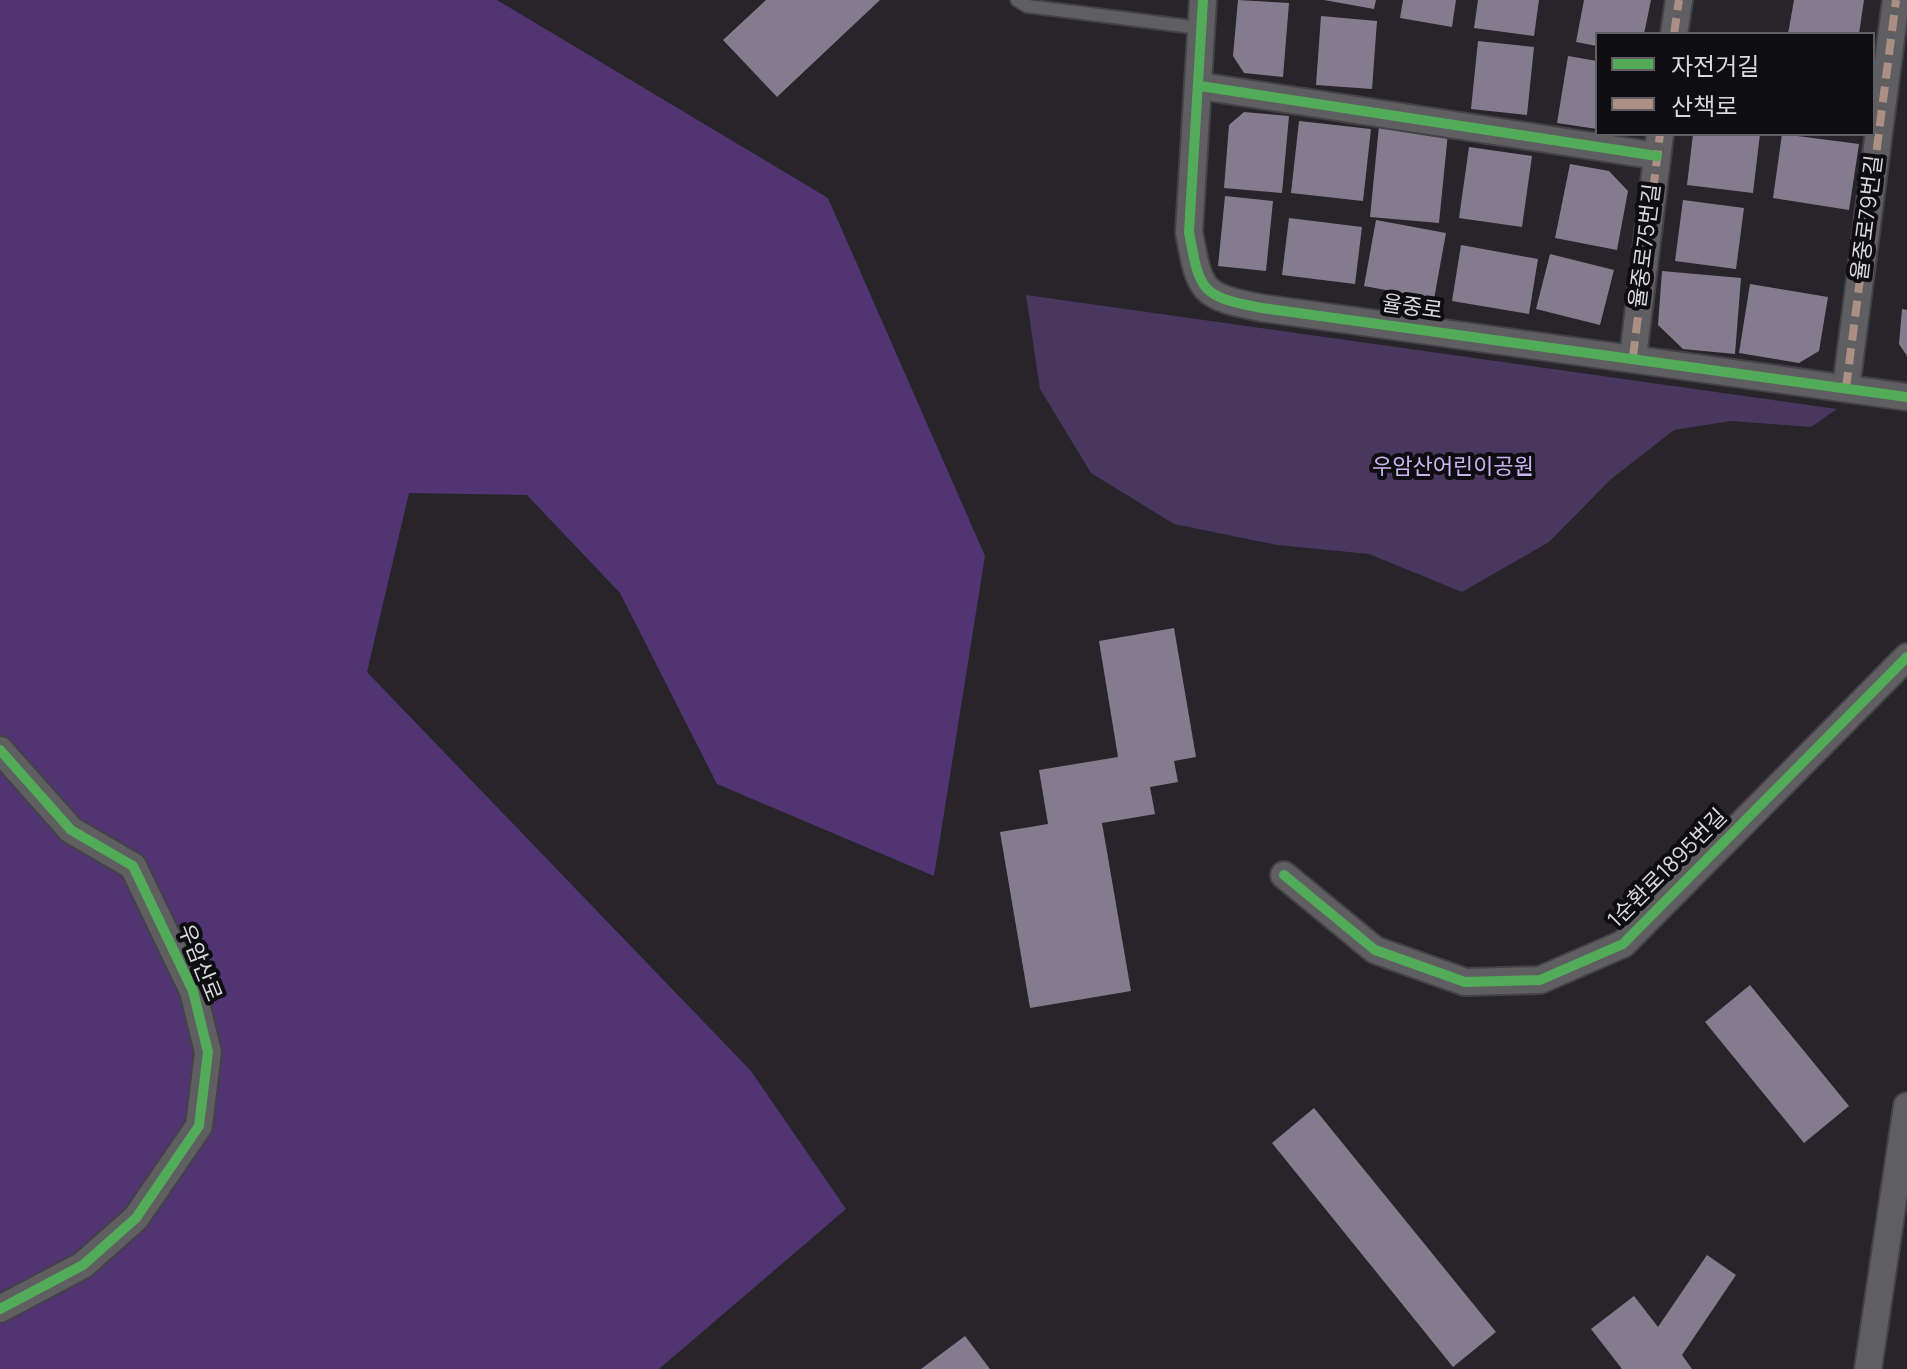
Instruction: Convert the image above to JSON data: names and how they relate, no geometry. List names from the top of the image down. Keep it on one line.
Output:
{"streets":{"street":["율중로79번길","율중로75번길","율중로","1순환로1895번길","우암산로"]},"crossings":[["율중로79번길","율중로"],["율중로75번길","율중로"]],"parks":["우암산어린이공원"],"legend":["자전거길","산책로"]}
